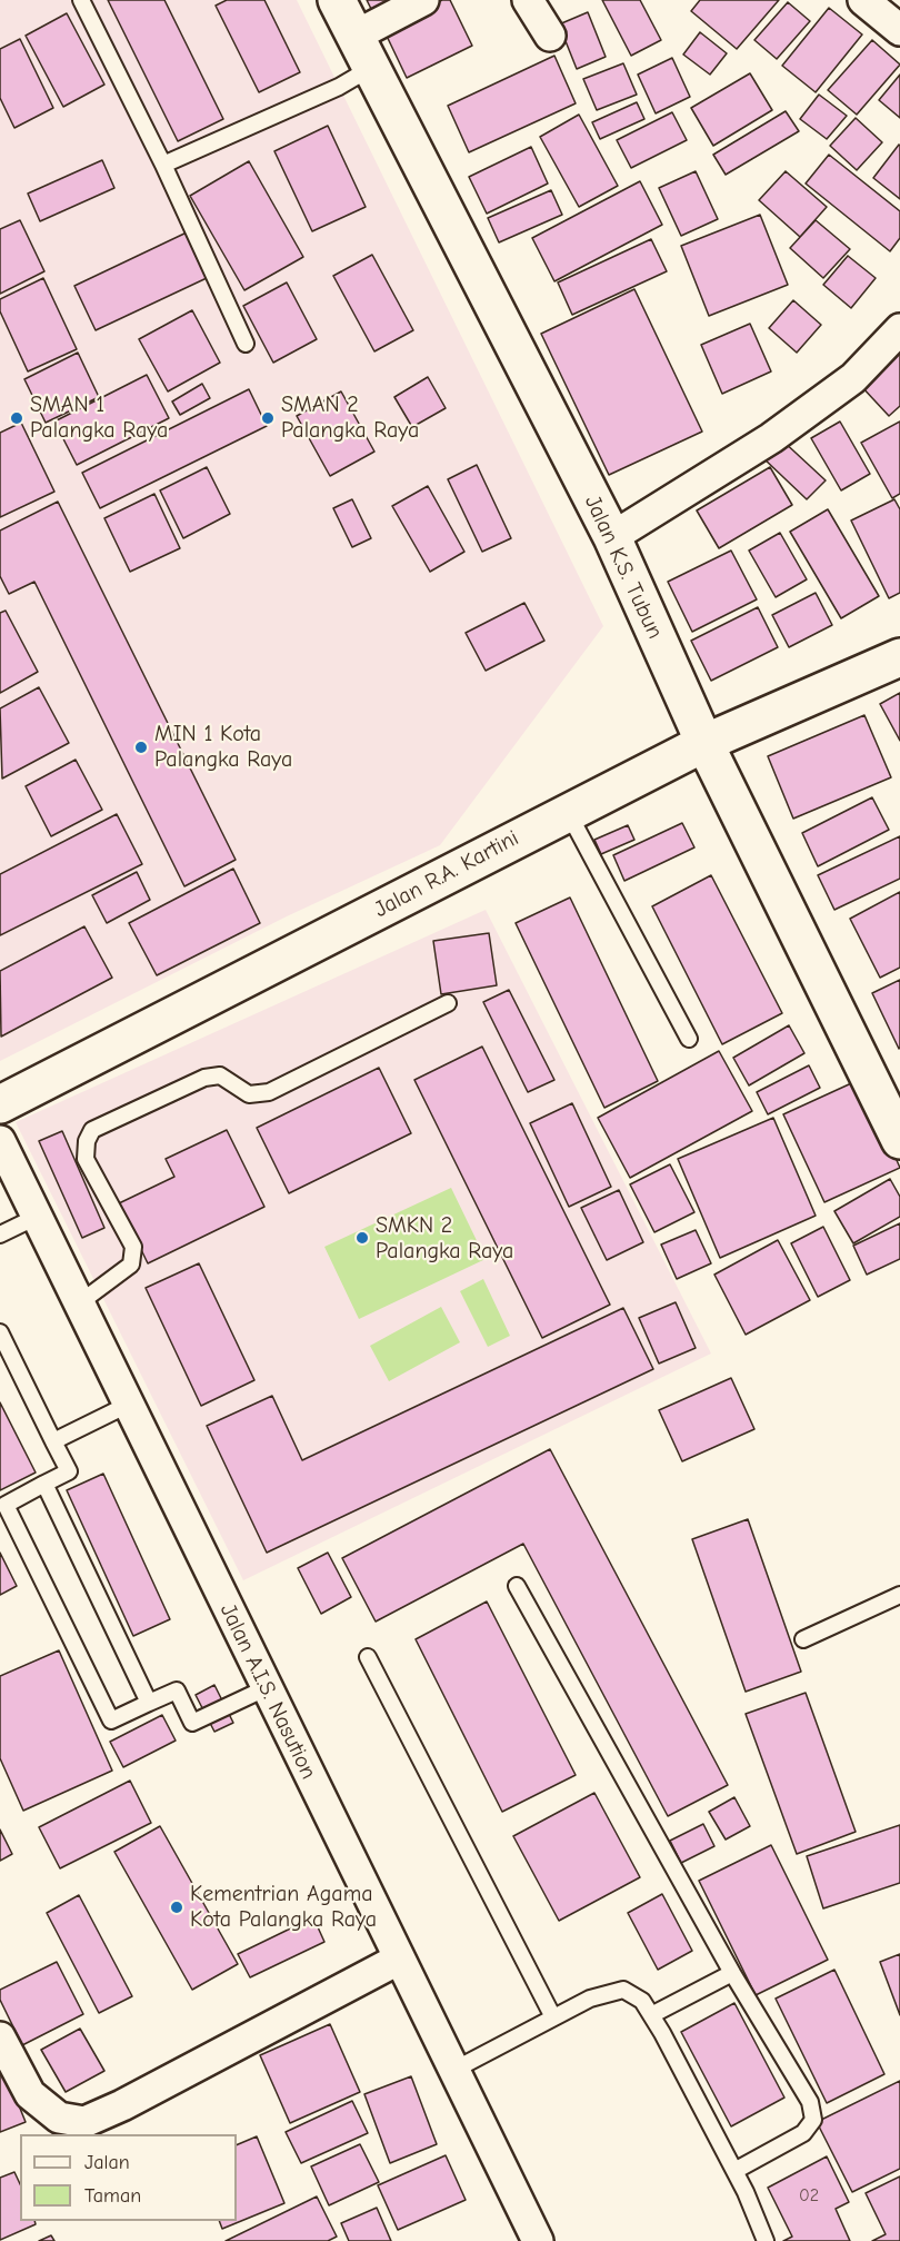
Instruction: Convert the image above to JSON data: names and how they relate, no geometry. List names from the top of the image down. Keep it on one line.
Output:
{"streets":{"street":["Jalan K.S. Tubun","Jalan R.A. Kartini","Jalan A.I.S. Nasution"]},"crossings":[["Jalan K.S. Tubun","Jalan R.A. Kartini"]],"places":["SMAN 1 Palangka Raya","SMAN 2 Palangka Raya","MIN 1 Kota Palangka Raya","SMKN 2 Palangka Raya","Kementrian Agama Kota Palangka Raya"],"house_numbers":["02"],"legend":["Jalan","Taman"]}
